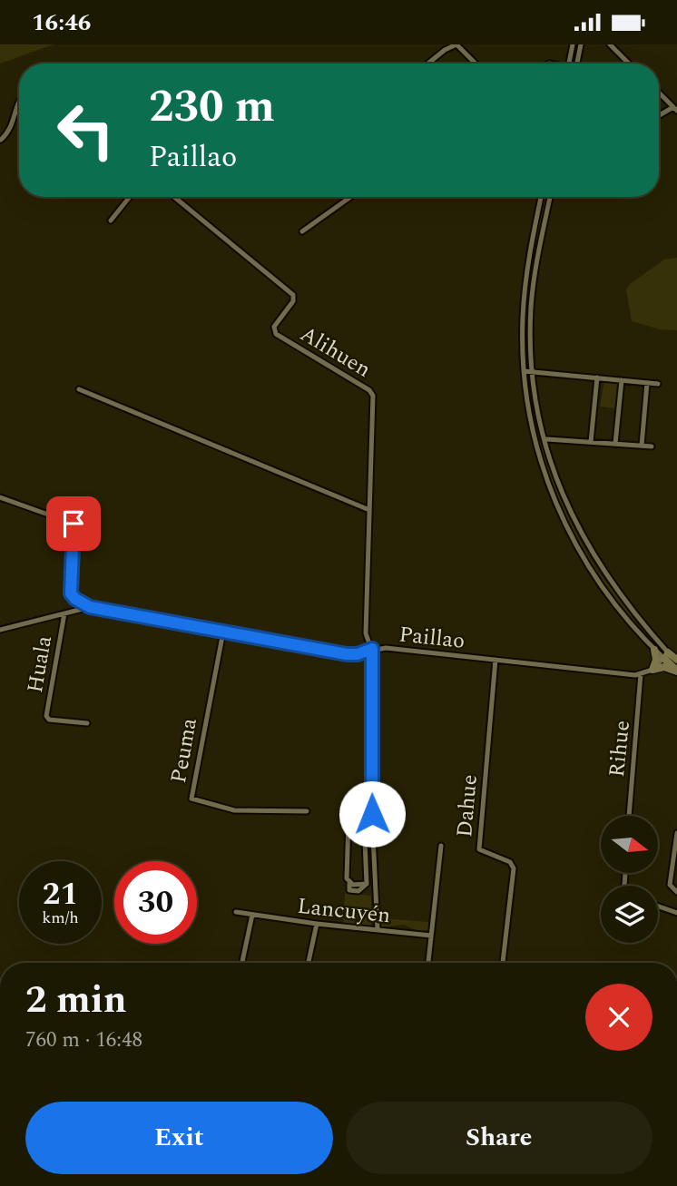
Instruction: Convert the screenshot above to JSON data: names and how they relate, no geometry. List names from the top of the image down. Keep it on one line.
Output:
{"streets":{"street":["Alihuen","Paillao","Huala","Rihue","Peuma","Dahue","Lancuyén"]},"crossings":[["Alihuen","Paillao"],["Alihuen","Lancuyén"],["Paillao","Huala"],["Paillao","Rihue"],["Paillao","Peuma"],["Paillao","Dahue"]],"north":"right","page":{"status":"16:46","turn":["230 m","Paillao"],"speed":"21 km/h","limit":"30","heading":["2 min","760 m · 16:48"],"buttons":["Exit","Share"]}}
